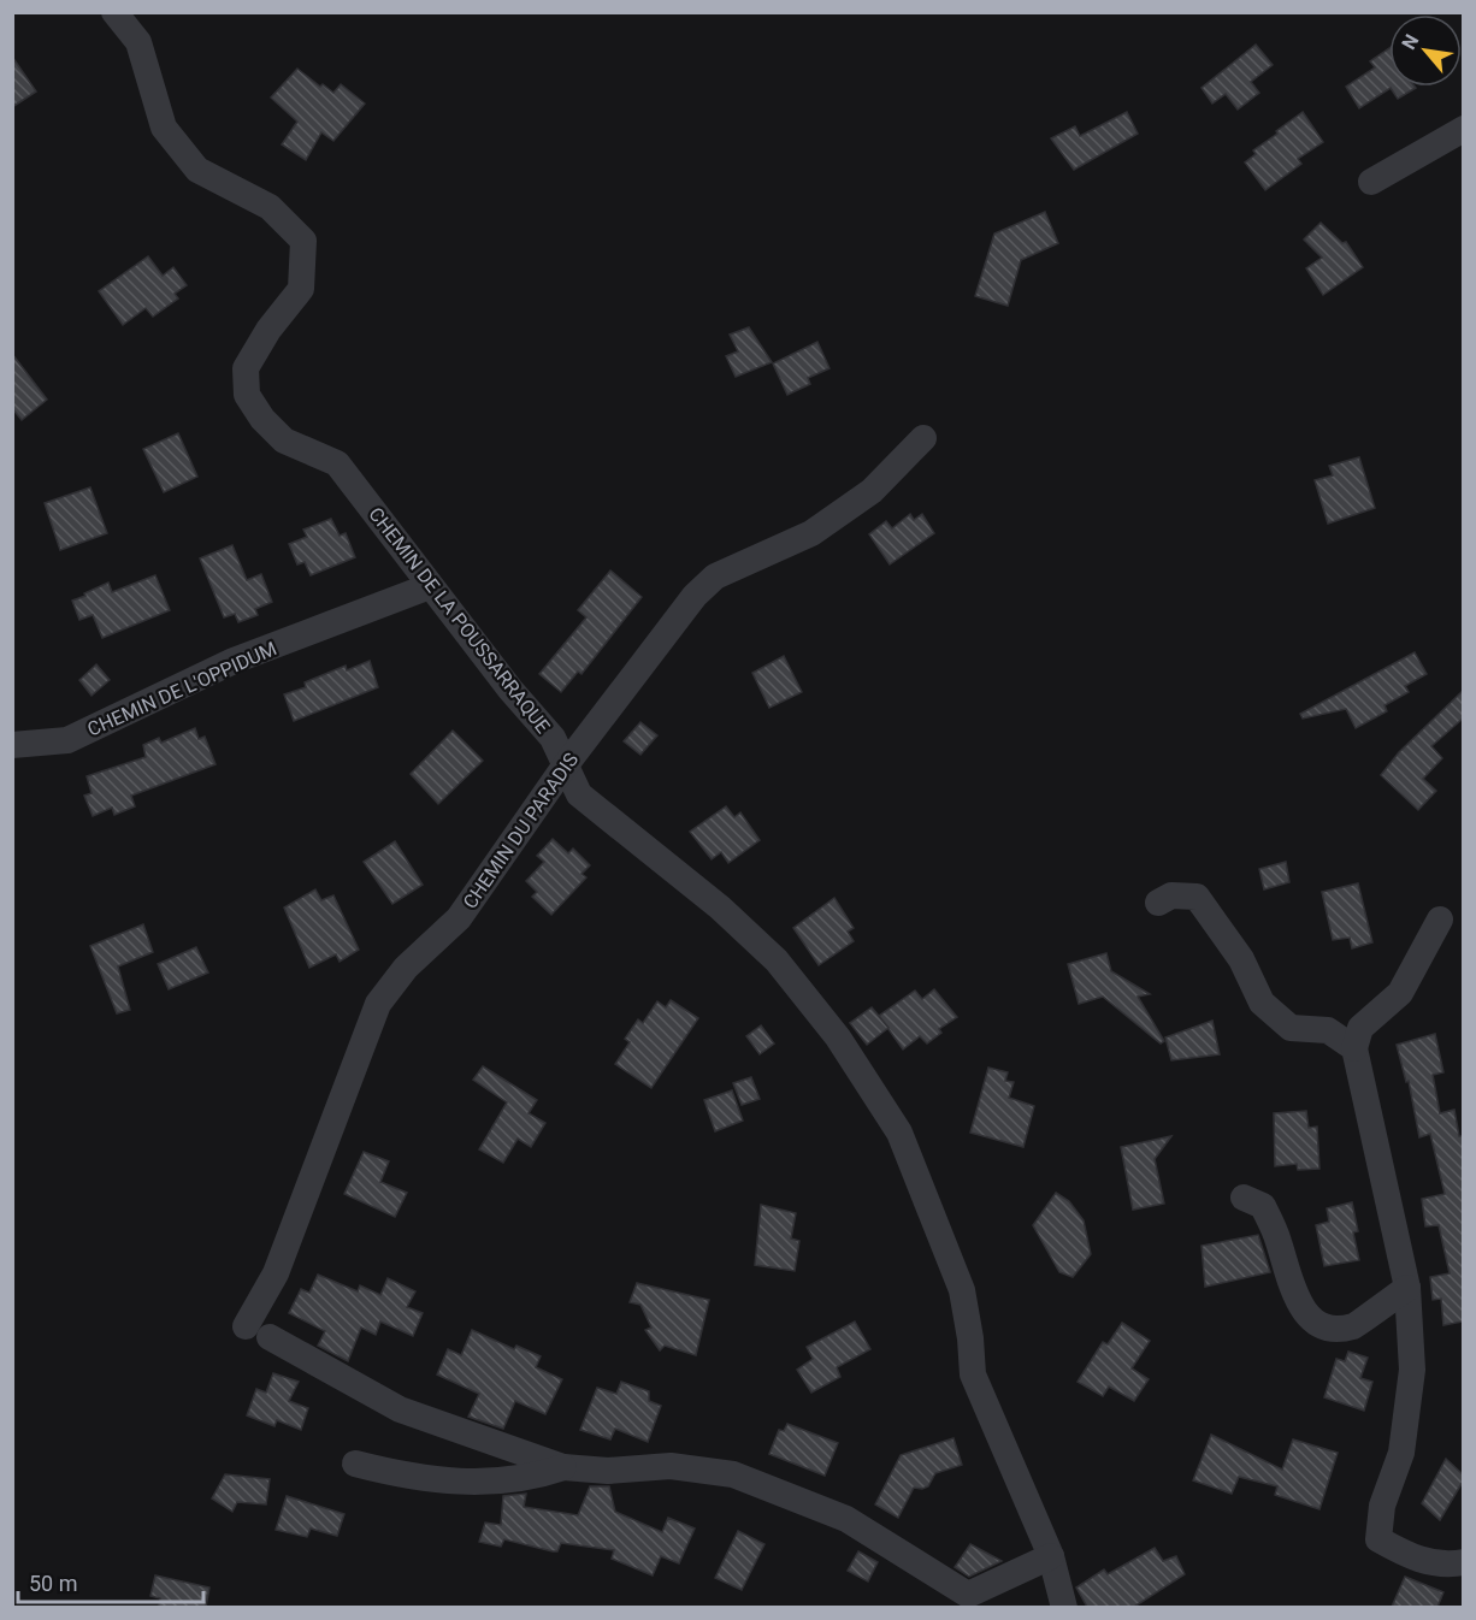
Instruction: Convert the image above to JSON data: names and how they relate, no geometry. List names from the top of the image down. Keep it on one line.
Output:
{"streets":{"street":["CHEMIN DE LA POUSSARRAQUE","CHEMIN DE L'OPPIDUM","CHEMIN DU PARADIS"]},"crossings":[["CHEMIN DE LA POUSSARRAQUE","CHEMIN DE L'OPPIDUM"],["CHEMIN DE LA POUSSARRAQUE","CHEMIN DU PARADIS"]],"scale_bar":"50 m","north":"top left"}
